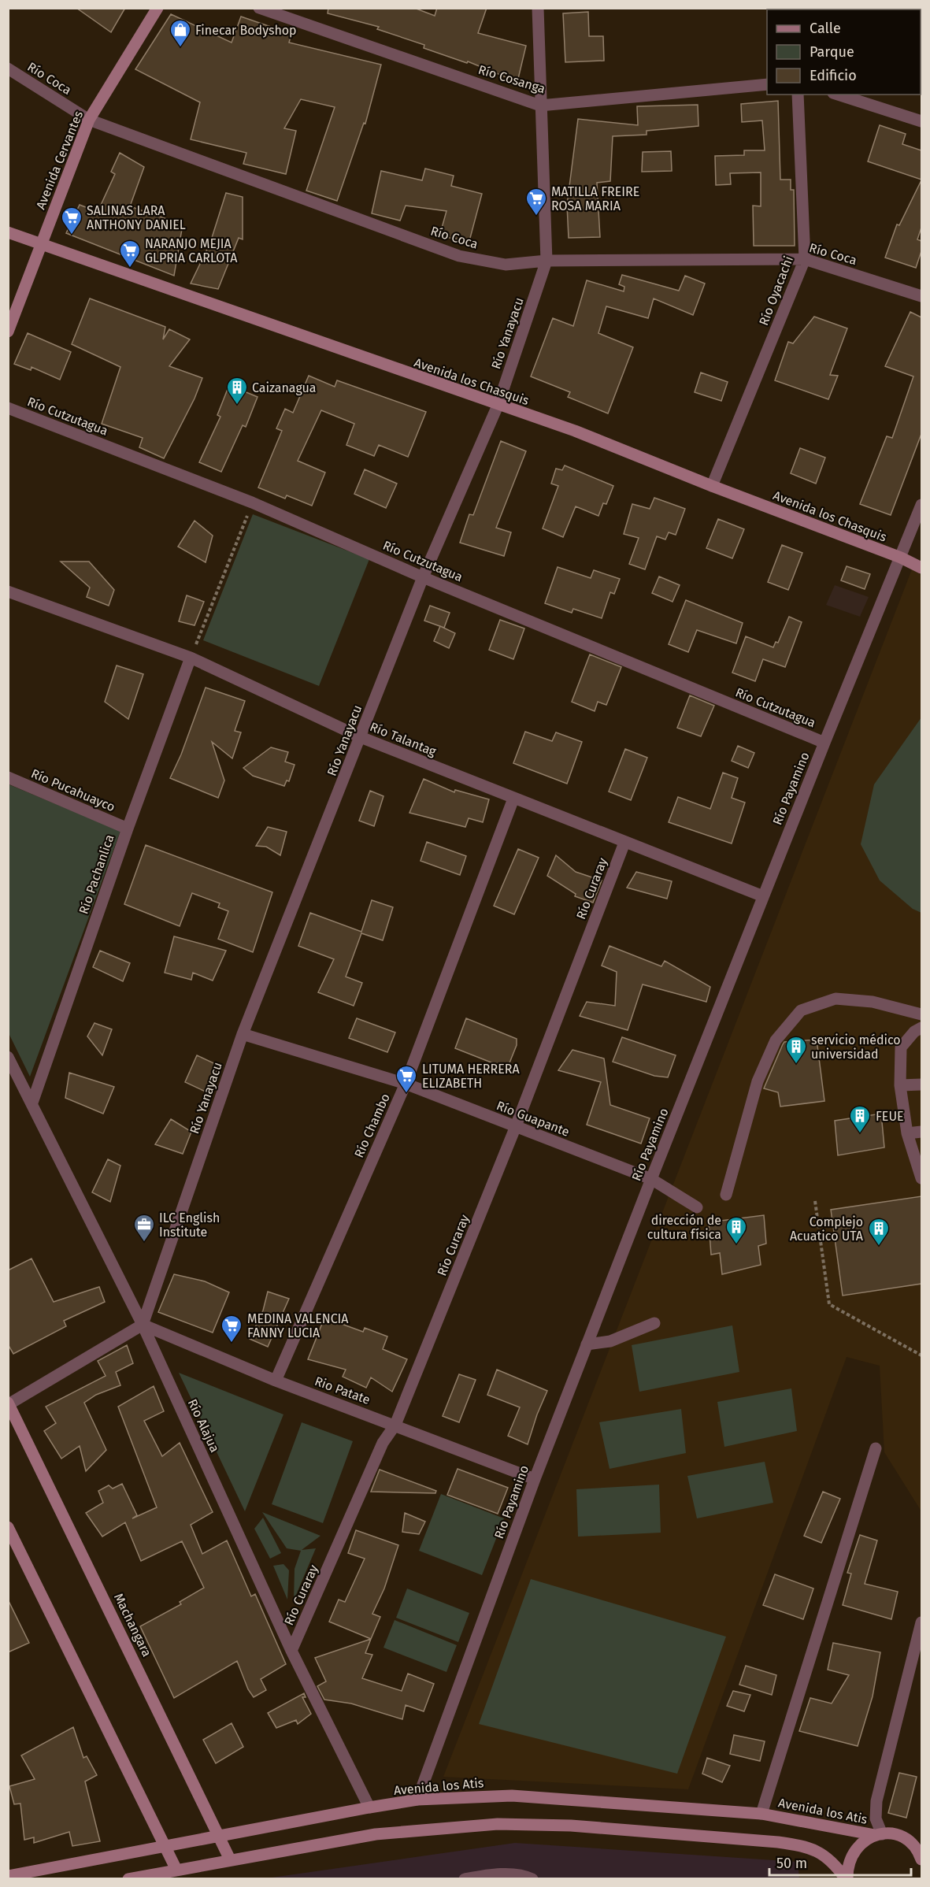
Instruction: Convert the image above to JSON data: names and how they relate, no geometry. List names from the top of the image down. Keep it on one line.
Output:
{"streets":{"street":["Río Coca","Río Cosanga","Avenida Cervantes","Río Oyacachi","Río Yanayacu","Avenida los Chasquis","Río Cutzutagua","Río Talantag","Río Payamino","Río Pucahuayco","Río Pachanlica","Río Curaray","Río Guapante","Río Chambo","Rio Patate","Río Alajua","Machangara","Avenida los Atis"]},"crossings":[["Río Coca","Avenida Cervantes"],["Río Coca","Río Oyacachi"],["Río Coca","Río Yanayacu"],["Río Cosanga","Río Yanayacu"],["Avenida Cervantes","Avenida los Chasquis"],["Río Oyacachi","Avenida los Chasquis"],["Río Yanayacu","Avenida los Chasquis"],["Río Yanayacu","Río Cutzutagua"],["Río Yanayacu","Río Talantag"],["Río Yanayacu","Río Guapante"],["Río Yanayacu","Rio Patate"],["Río Yanayacu","Río Alajua"],["Avenida los Chasquis","Río Payamino"],["Río Cutzutagua","Río Payamino"],["Río Talantag","Río Payamino"],["Río Talantag","Río Pachanlica"],["Río Talantag","Río Curaray"],["Río Talantag","Río Chambo"],["Río Payamino","Río Guapante"],["Río Payamino","Rio Patate"],["Río Payamino","Avenida los Atis"],["Río Pucahuayco","Río Pachanlica"],["Río Pachanlica","Río Alajua"],["Río Curaray","Río Guapante"],["Río Curaray","Rio Patate"],["Río Curaray","Río Alajua"],["Río Guapante","Río Chambo"],["Río Chambo","Rio Patate"],["Rio Patate","Río Alajua"],["Río Alajua","Avenida los Atis"],["Machangara","Avenida los Atis"]],"places":{"shop":["Finecar Bodyshop"],"supermarket":["MATILLA FREIRE ROSA MARIA","SALINAS LARA ANTHONY DANIEL","NARANJO MEJIA GLPRIA CARLOTA","LITUMA HERRERA ELIZABETH","MEDINA VALENCIA FANNY LUCIA"],"building":["Caizanagua","servicio médico universidad","FEUE","dirección de cultura física","Complejo Acuatico UTA"],"office":["ILC English Institute"]},"legend":["Calle","Parque","Edificio"],"scale_bar":"50 m"}
